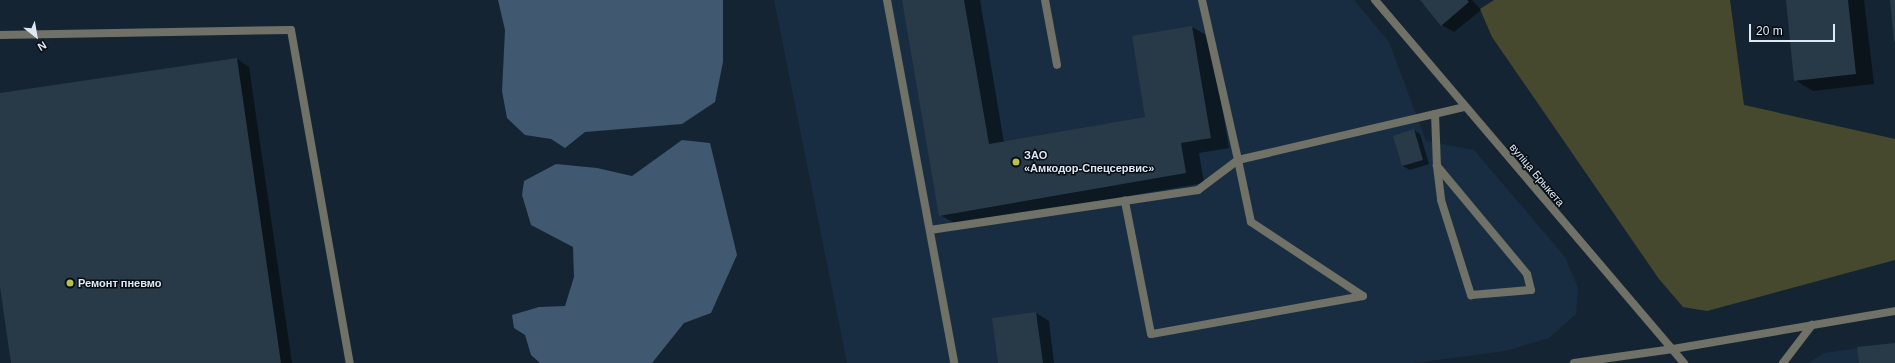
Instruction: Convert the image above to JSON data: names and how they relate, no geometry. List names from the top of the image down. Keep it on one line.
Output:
{"streets":{"street":["вуліца Брыкета"]},"places":["ЗАО «Амкодор-Спецсервис»","Ремонт пневмо"],"scale_bar":"20 m","north":"bottom right"}
